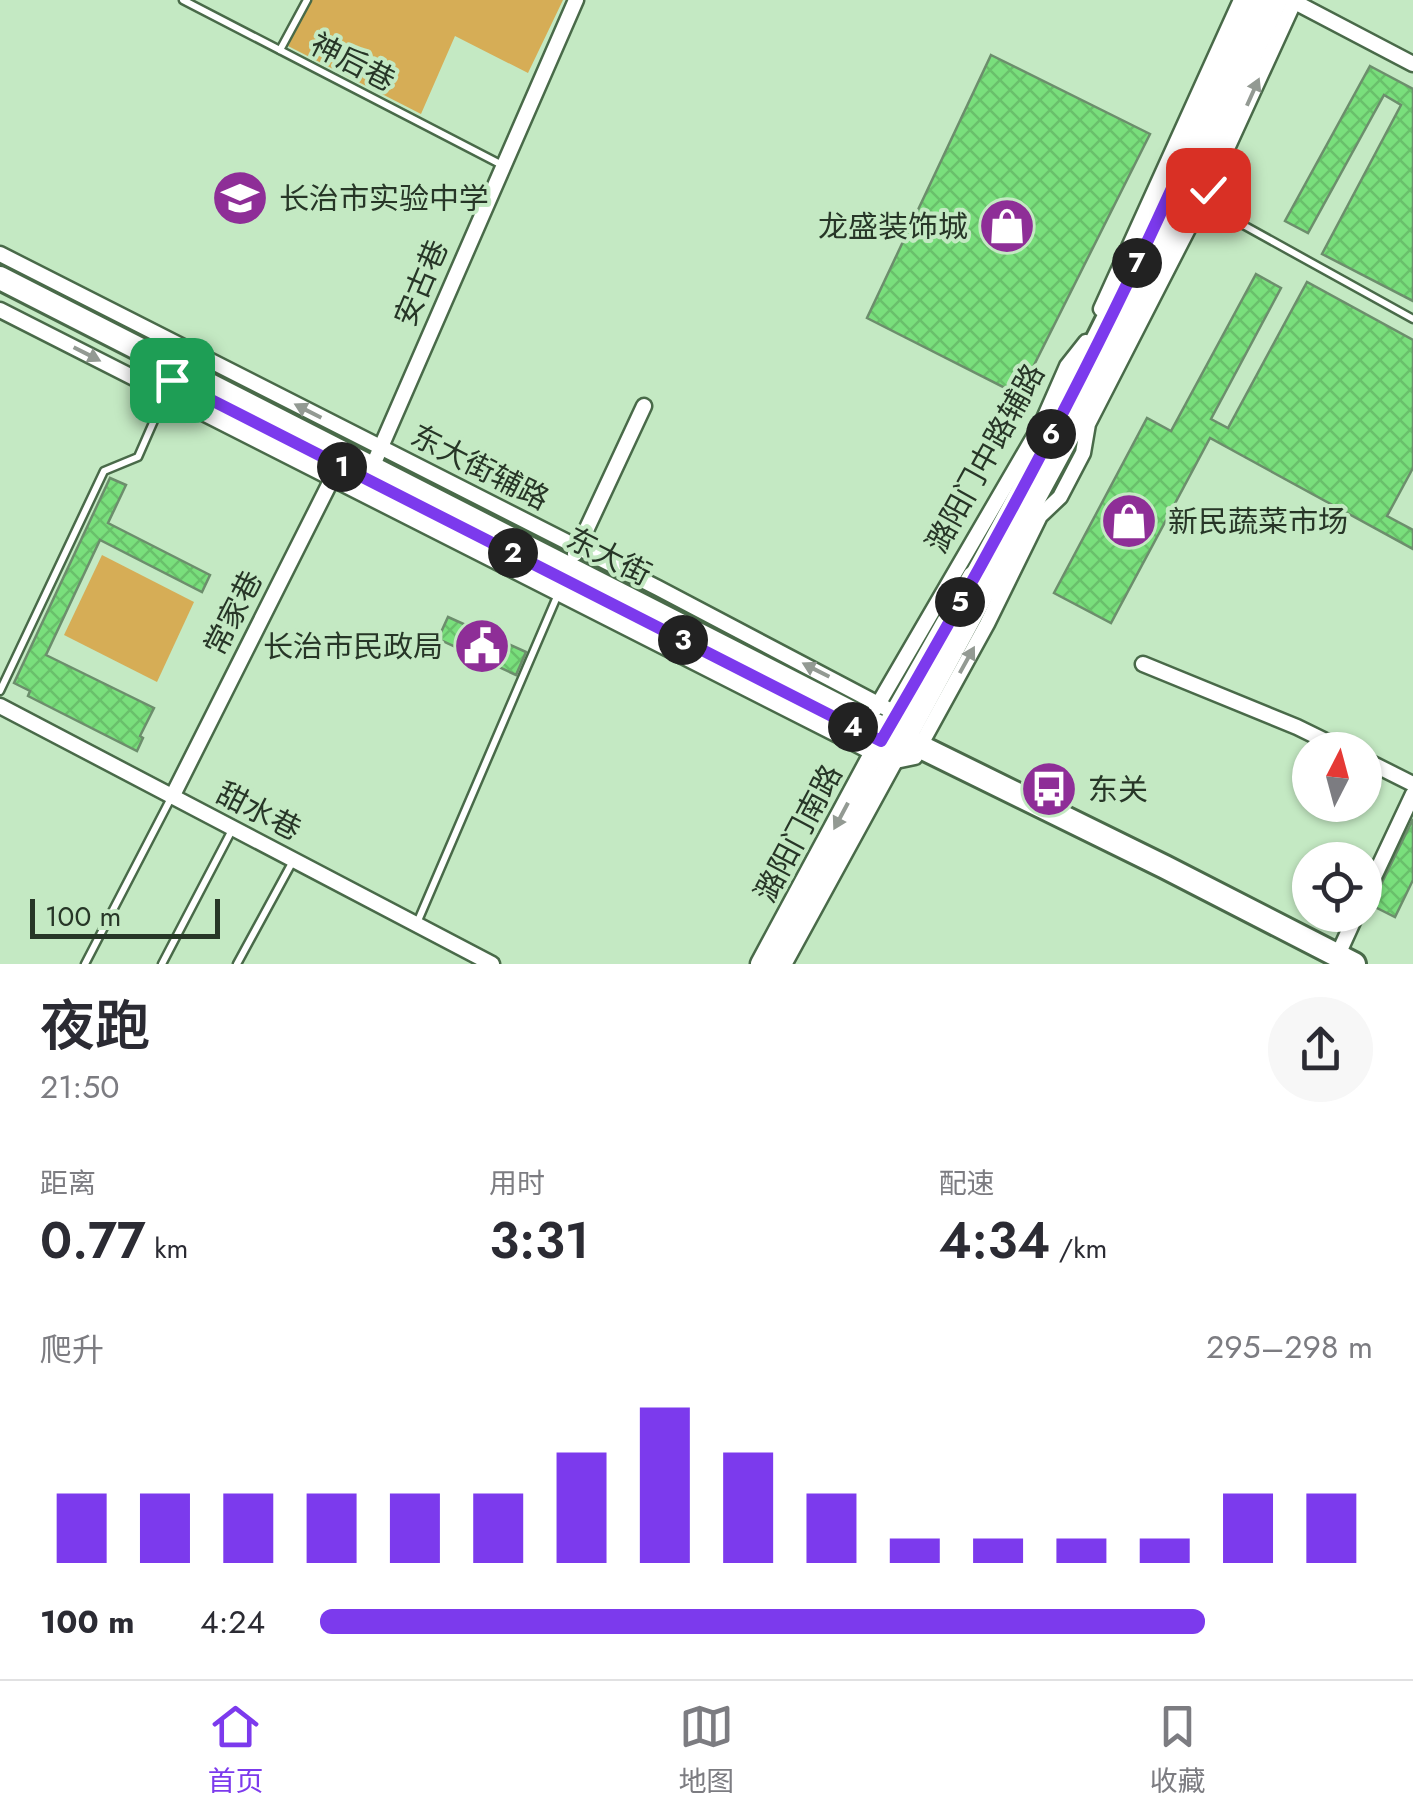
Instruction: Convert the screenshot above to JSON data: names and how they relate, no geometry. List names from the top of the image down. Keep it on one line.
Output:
{"streets":{"main road":["东大街","潞阳门南路"],"street":["安古巷","潞阳门中路辅路","东大街辅路","常家巷","甜水巷"],"lane":["神后巷"]},"crossings":[["神后巷","安古巷"],["安古巷","东大街辅路"],["安古巷","东大街"],["潞阳门中路辅路","东大街"],["潞阳门中路辅路","潞阳门南路"],["东大街辅路","东大街"],["东大街","常家巷"],["东大街","潞阳门南路"],["常家巷","甜水巷"]],"places":{"school or university":["长治市实验中学"],"shop":["龙盛装饰城","新民蔬菜市场"],"public building":["长治市民政局"],"bus stop":["东关"]},"scale_bar":"100 m","north":"top","page":{"pins":["7","6","1","2","5","3","4"],"scale":"100 m","heading":["夜跑","21:50"],"stats":[["距离","0.77 km"],["用时","3:31"],["配速","4:34 /km"]],"chart":["爬升","295–298 m"],"list":[{"name":"100 m","note":"4:24"}],"tabs":["首页","地图","收藏"]}}
